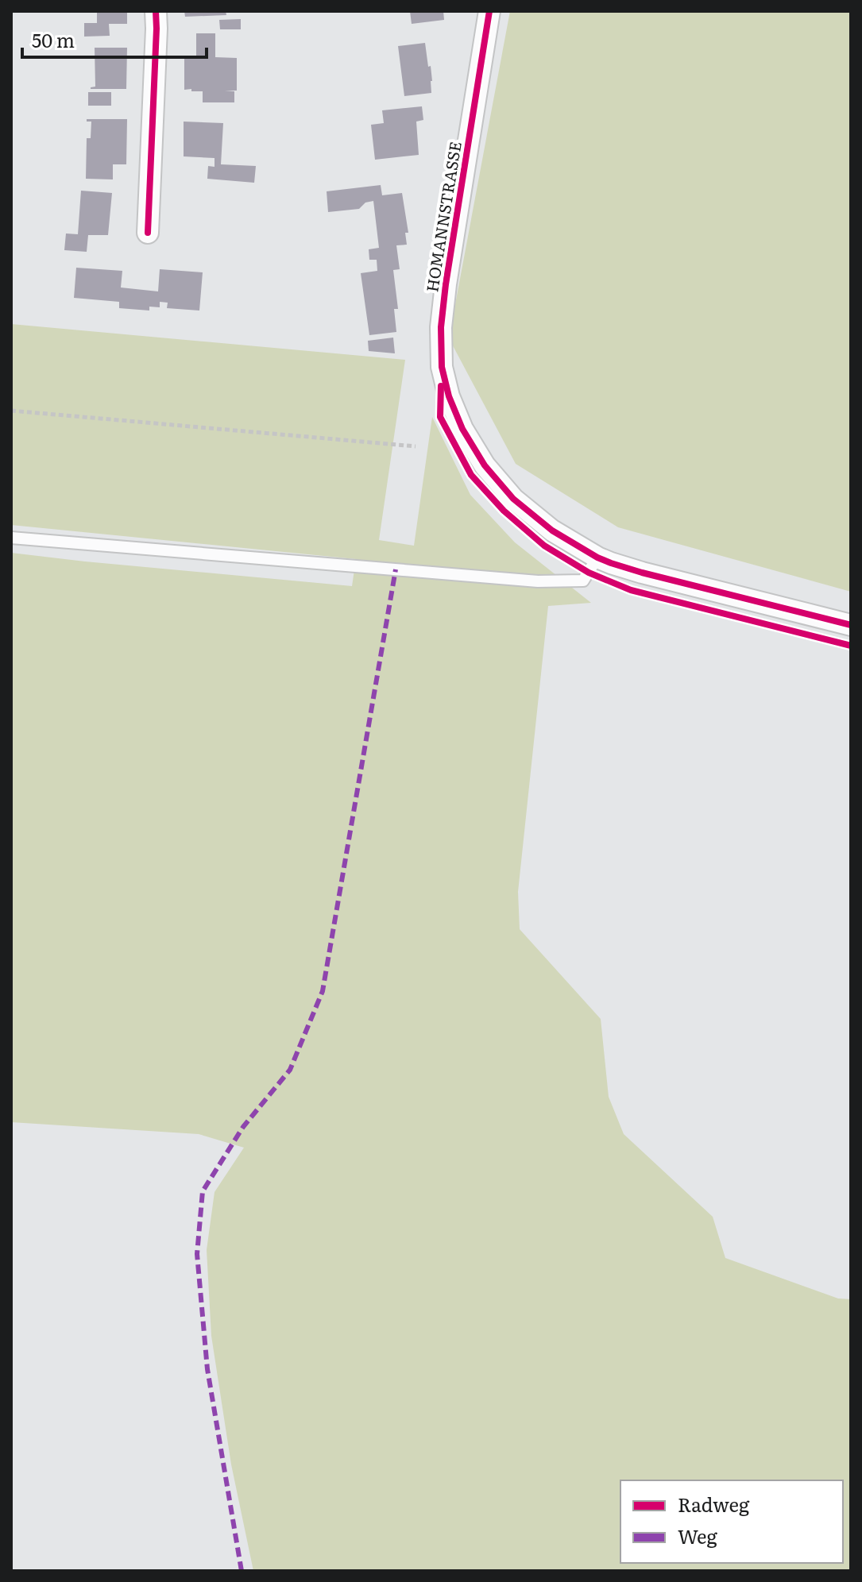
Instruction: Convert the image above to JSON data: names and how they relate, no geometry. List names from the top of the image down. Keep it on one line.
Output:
{"streets":{"street":["HOMANNSTRASSE"]},"legend":["Radweg","Weg"],"scale_bar":"50 m"}
